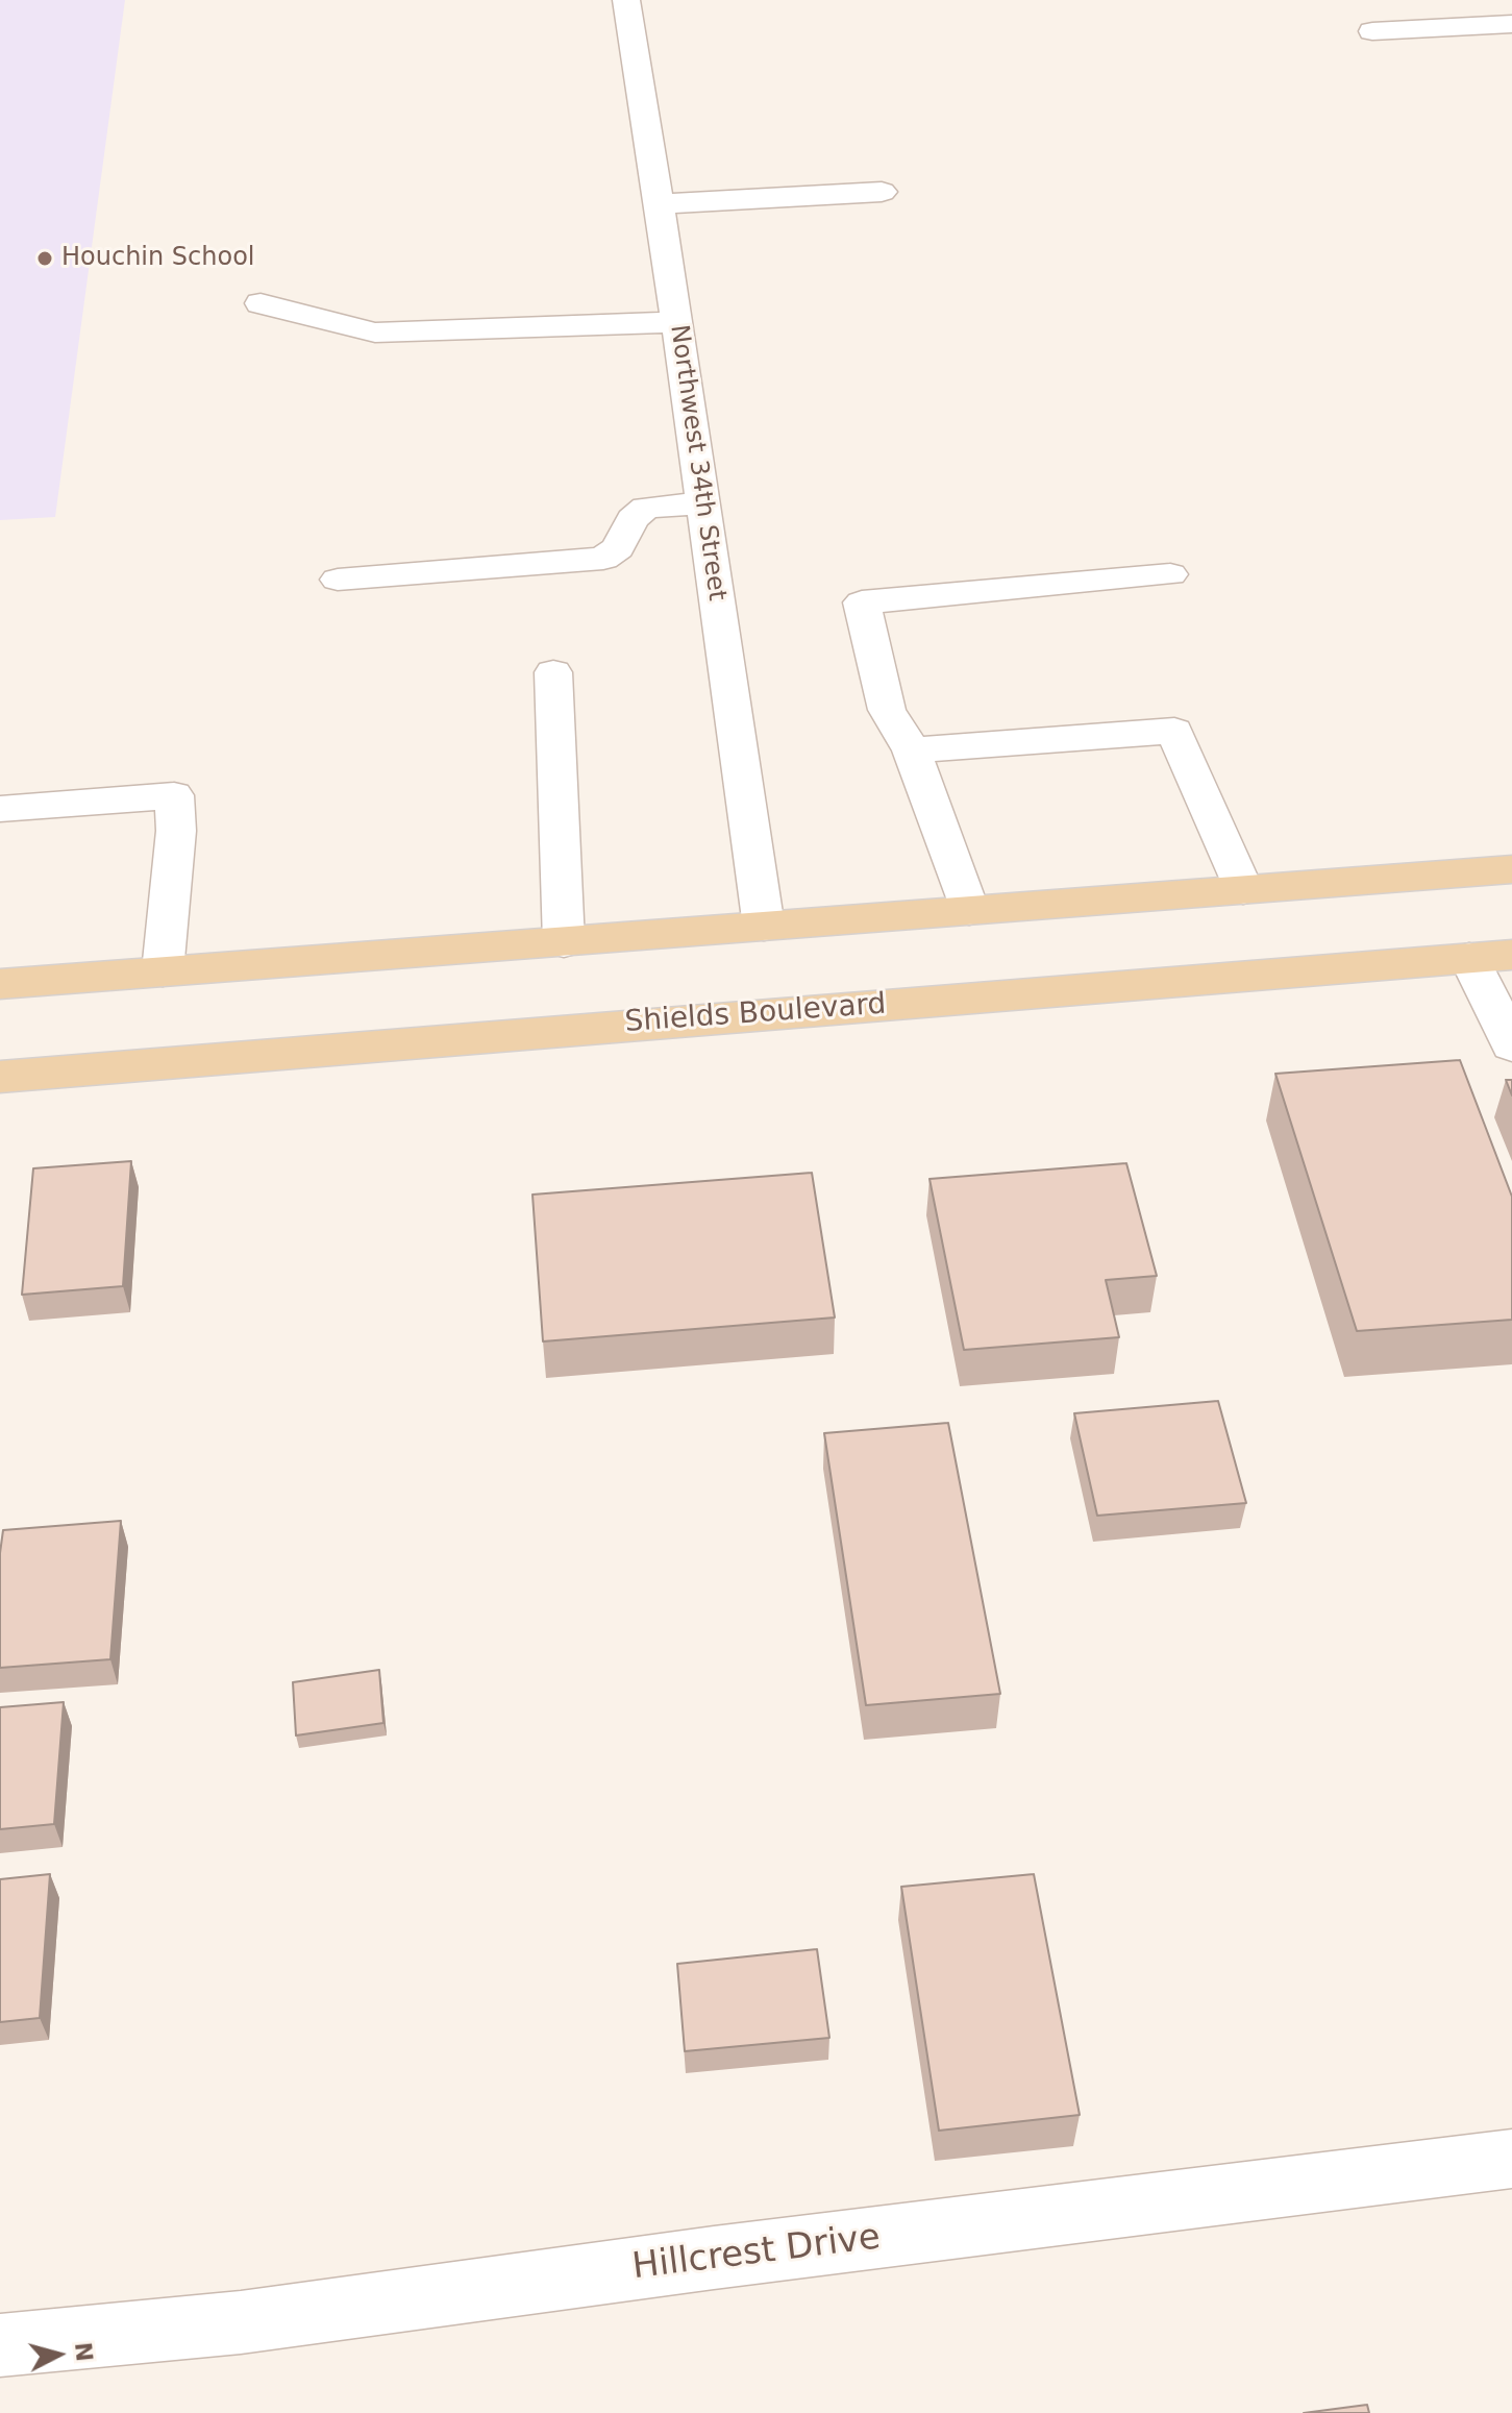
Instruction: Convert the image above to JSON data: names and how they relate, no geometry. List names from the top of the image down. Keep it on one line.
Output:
{"streets":{"main road":["Shields Boulevard"],"street":["Northwest 34th Street","Hillcrest Drive"]},"places":["Houchin School"],"north":"right"}
